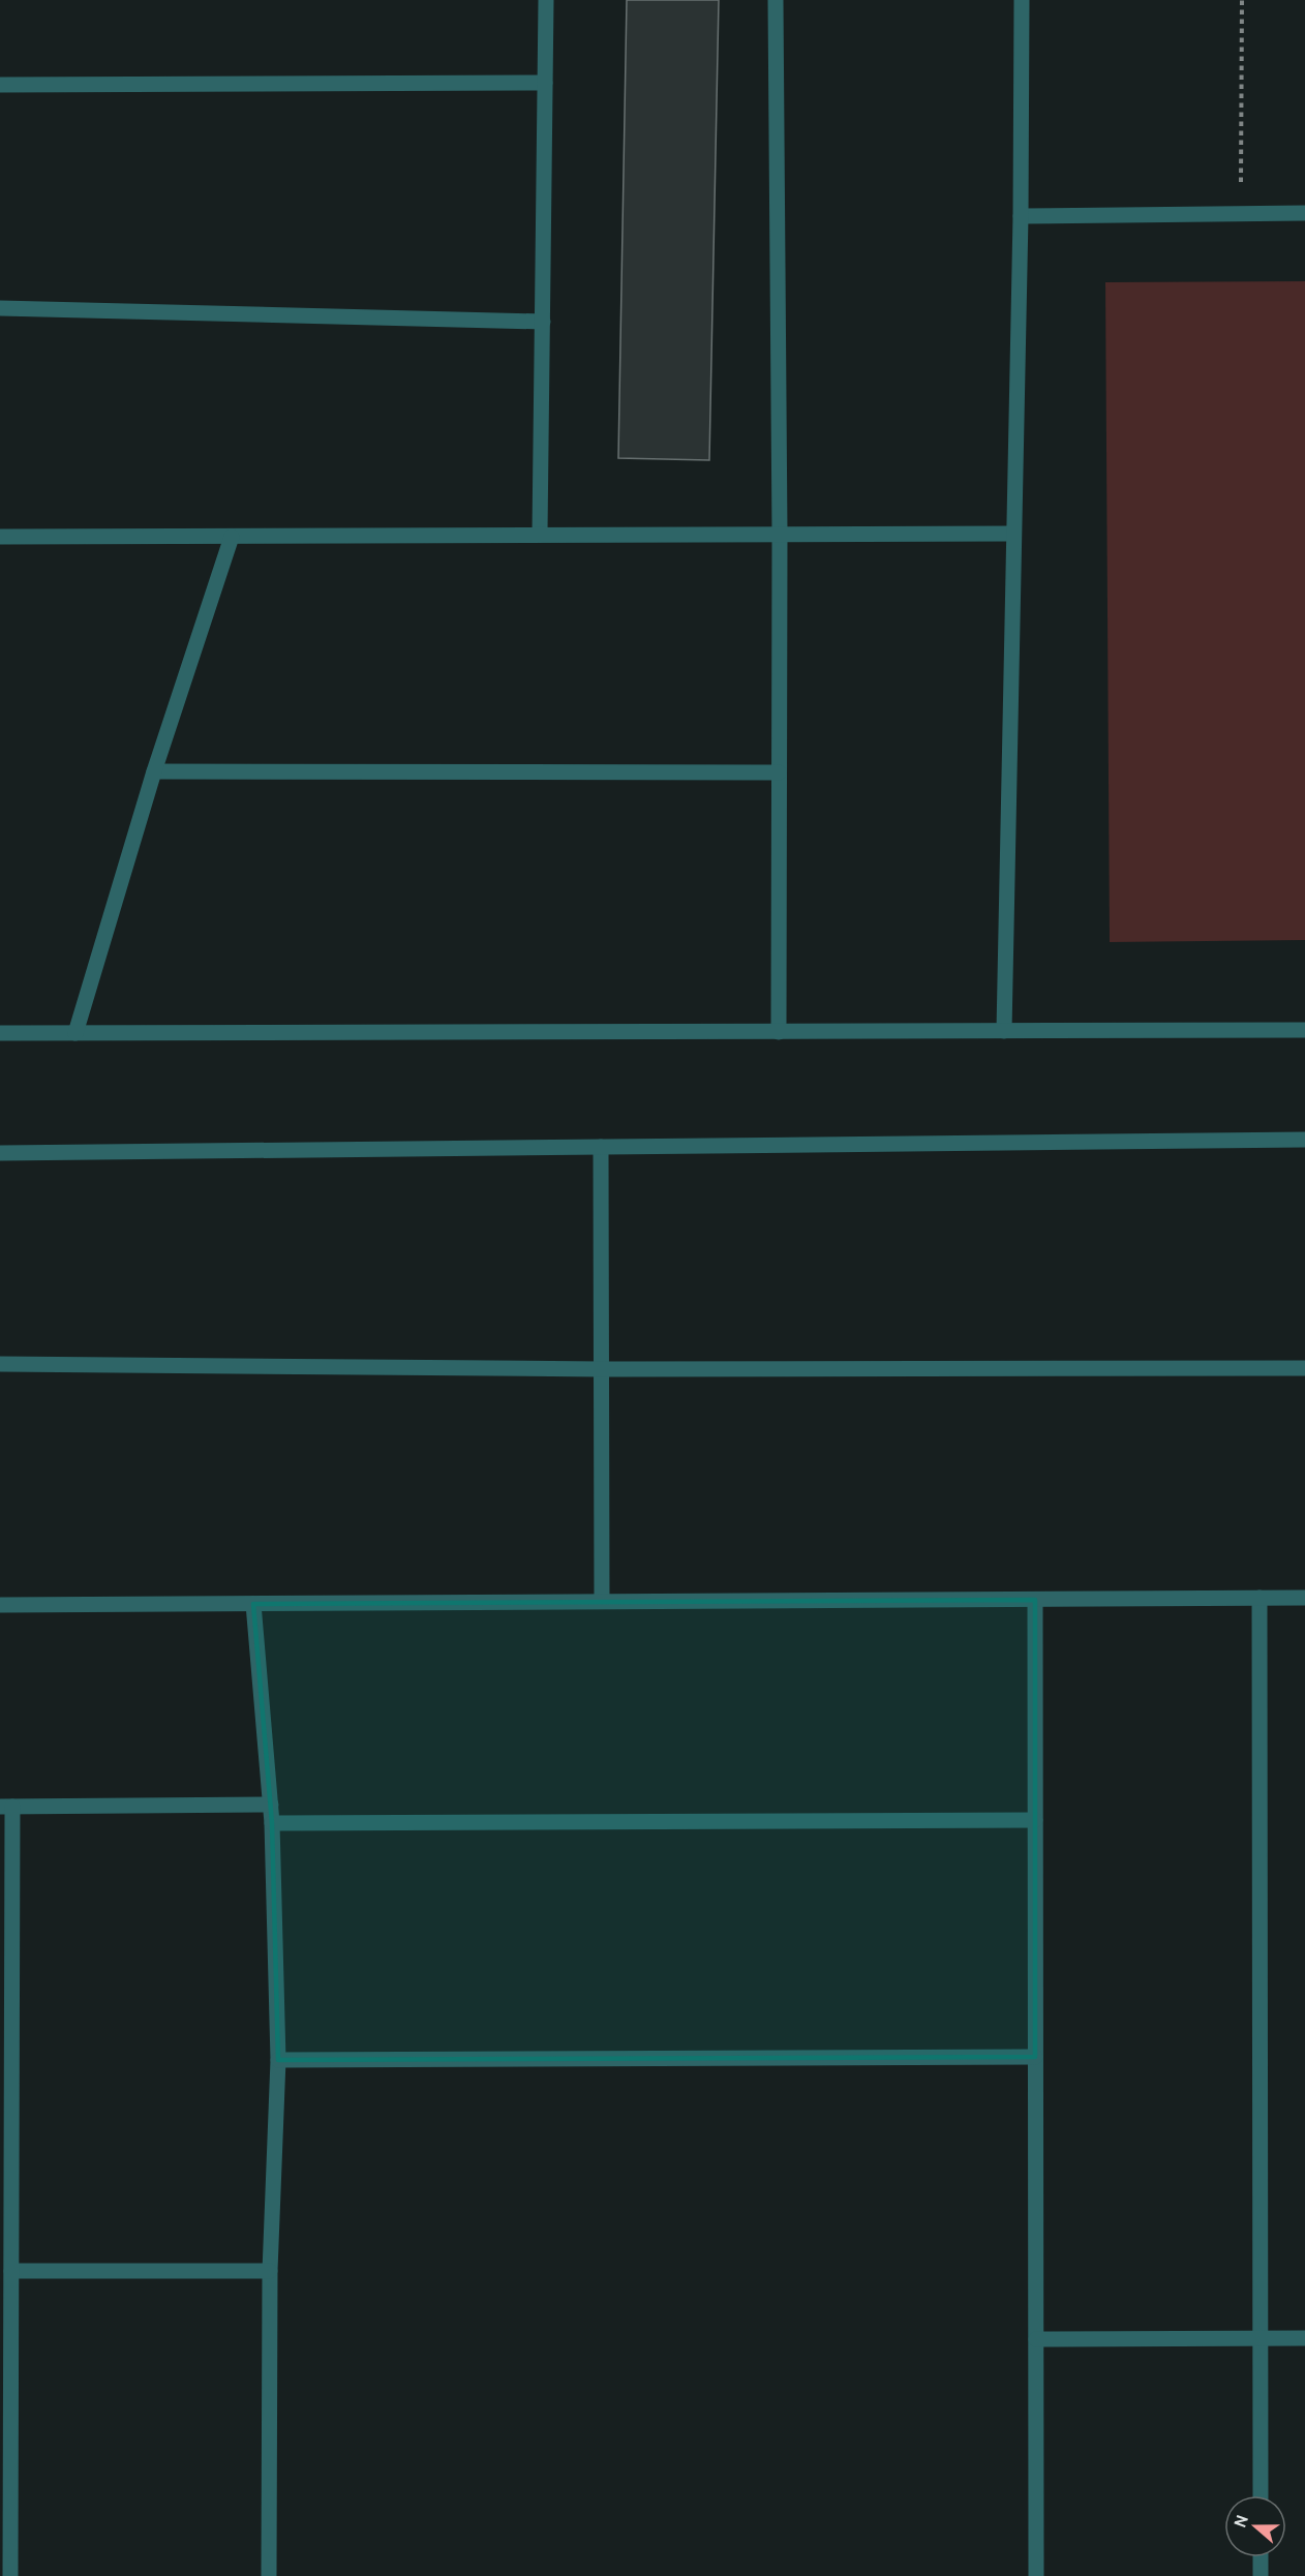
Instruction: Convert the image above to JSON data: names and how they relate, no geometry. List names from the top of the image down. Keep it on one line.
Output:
{"north":"left"}
